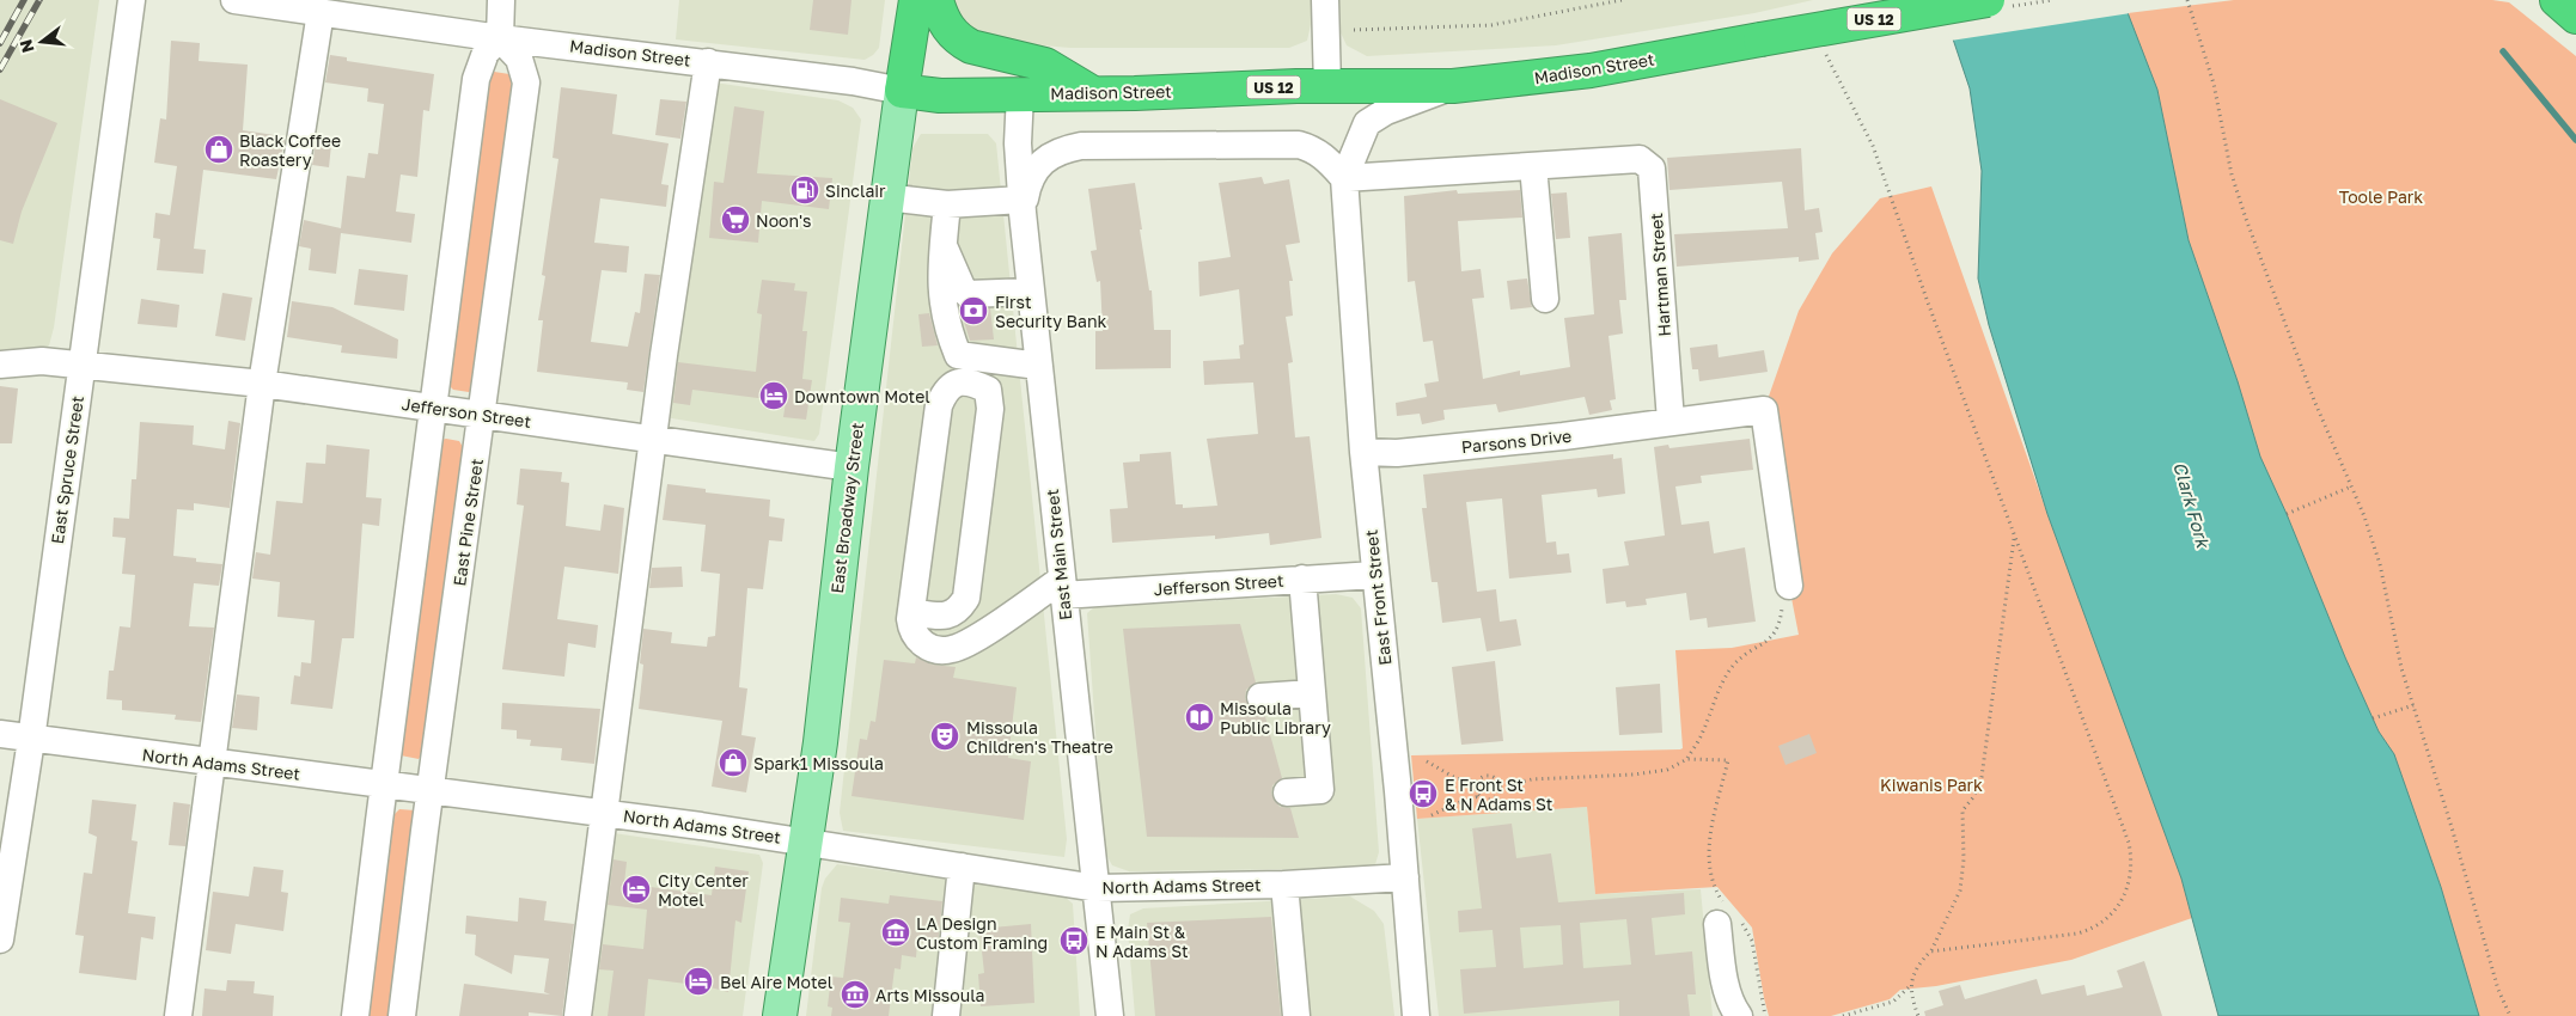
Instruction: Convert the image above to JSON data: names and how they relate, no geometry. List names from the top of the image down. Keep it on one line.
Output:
{"streets":{"highway":["US 12","Madison Street","East Broadway Street"],"street":["Hartman Street","Jefferson Street","Parsons Drive","East Spruce Street","East Pine Street","East Main Street","East Front Street","North Adams Street"]},"crossings":[["Madison Street","East Broadway Street"],["Madison Street","East Pine Street"],["Madison Street","East Main Street"],["Hartman Street","Parsons Drive"],["Hartman Street","East Front Street"],["Jefferson Street","East Spruce Street"],["Jefferson Street","East Broadway Street"],["Jefferson Street","East Pine Street"],["Jefferson Street","East Main Street"],["Jefferson Street","East Front Street"],["Parsons Drive","East Front Street"],["East Spruce Street","North Adams Street"],["East Broadway Street","North Adams Street"],["East Pine Street","North Adams Street"],["East Main Street","North Adams Street"],["East Front Street","North Adams Street"]],"water":["Clark Fork"],"parks":["Toole Park","Kiwanis Park"],"places":{"shop":["Black Coffee Roastery","Spark1 Missoula"],"fuel station":["Sinclair"],"supermarket":["Noon's"],"bank":["First Security Bank"],"hotel":["Downtown Motel","City Center Motel","Bel Aire Motel"],"library":["Missoula Public Library"],"theatre":["Missoula Children's Theatre"],"bus stop":["E Front St & N Adams St","E Main St & N Adams St"],"museum":["LA Design Custom Framing","Arts Missoula"]},"north":"left"}
